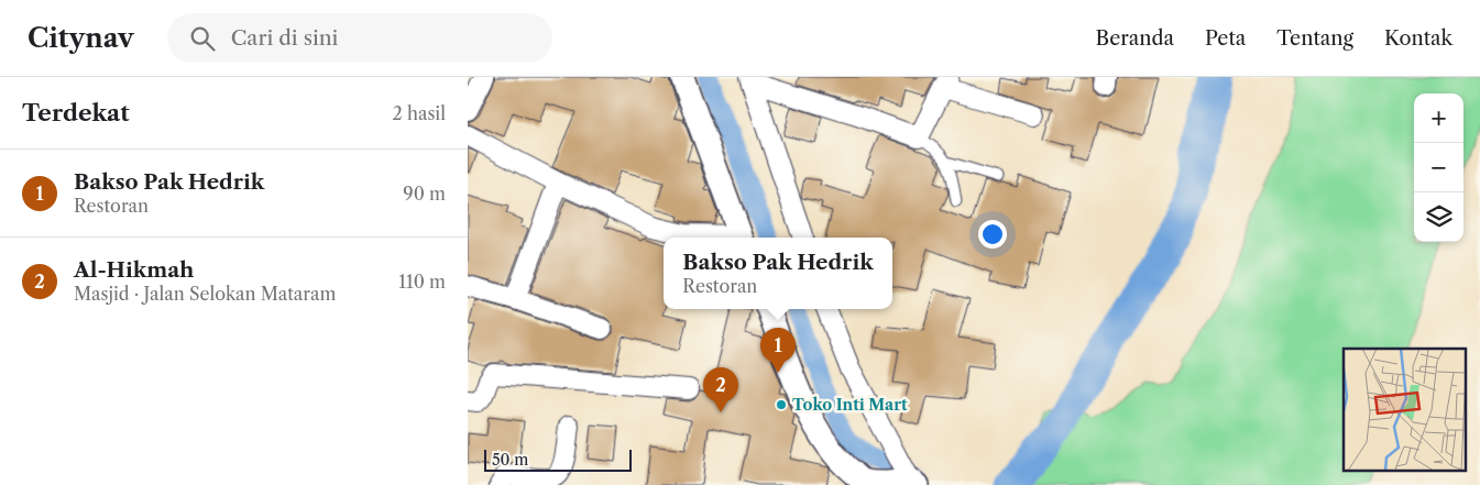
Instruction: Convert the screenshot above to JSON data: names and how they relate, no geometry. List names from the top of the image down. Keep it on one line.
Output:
{"places":["Toko Inti Mart"],"scale_bar":"50 m","page":{"header":"Citynav","search":"Cari di sini","nav":["Beranda","Peta","Tentang","Kontak"],"heading":["Terdekat","2 hasil"],"map_buttons":["+","−"],"list":[{"mark":"1","name":"Bakso Pak Hedrik","note":"Restoran","value":"90 m"},{"mark":"2","name":"Al-Hikmah","note":"Masjid · Jalan Selokan Mataram","value":"110 m"}],"popup":["Bakso Pak Hedrik","Restoran"],"pins":["1","2"],"scale":"50 m"}}
